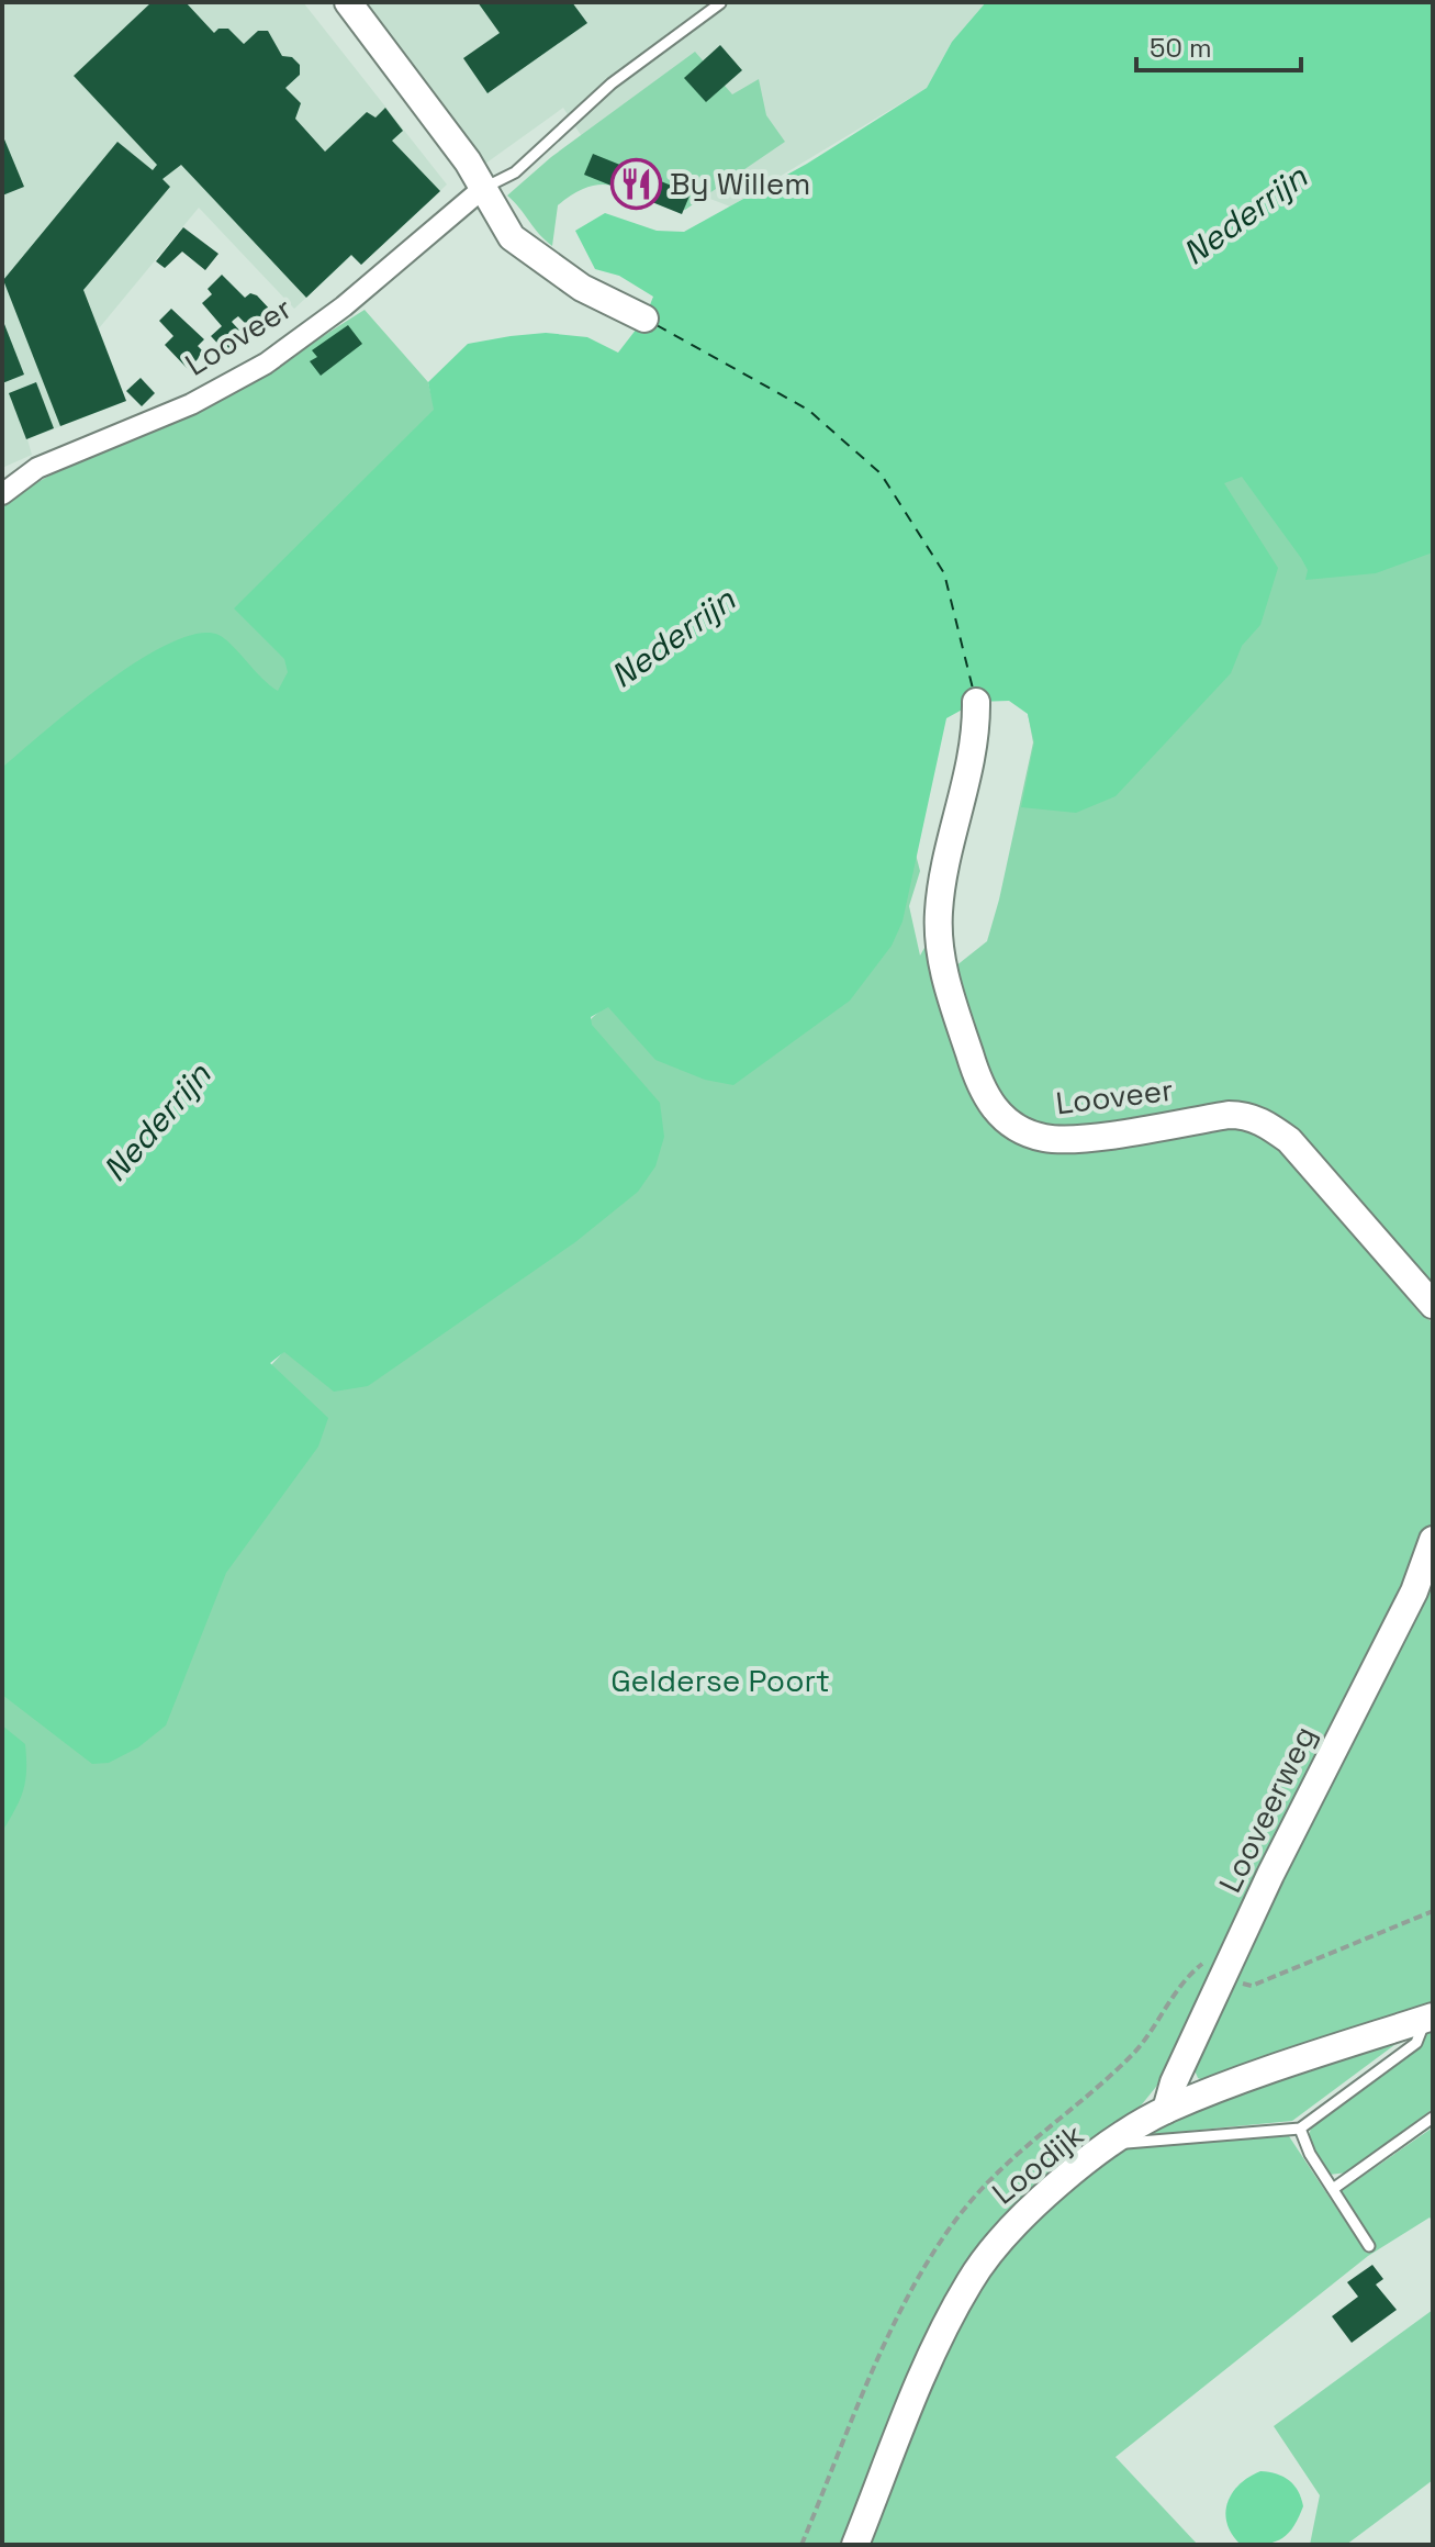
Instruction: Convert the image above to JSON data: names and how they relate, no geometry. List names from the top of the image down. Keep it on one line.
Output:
{"streets":{"street":["Looveer","Looveerweg","Loodijk"]},"crossings":[["Looveerweg","Loodijk"]],"water":["Nederrijn"],"parks":["Gelderse Poort"],"places":{"restaurant":["By Willem"]},"scale_bar":"50 m"}
